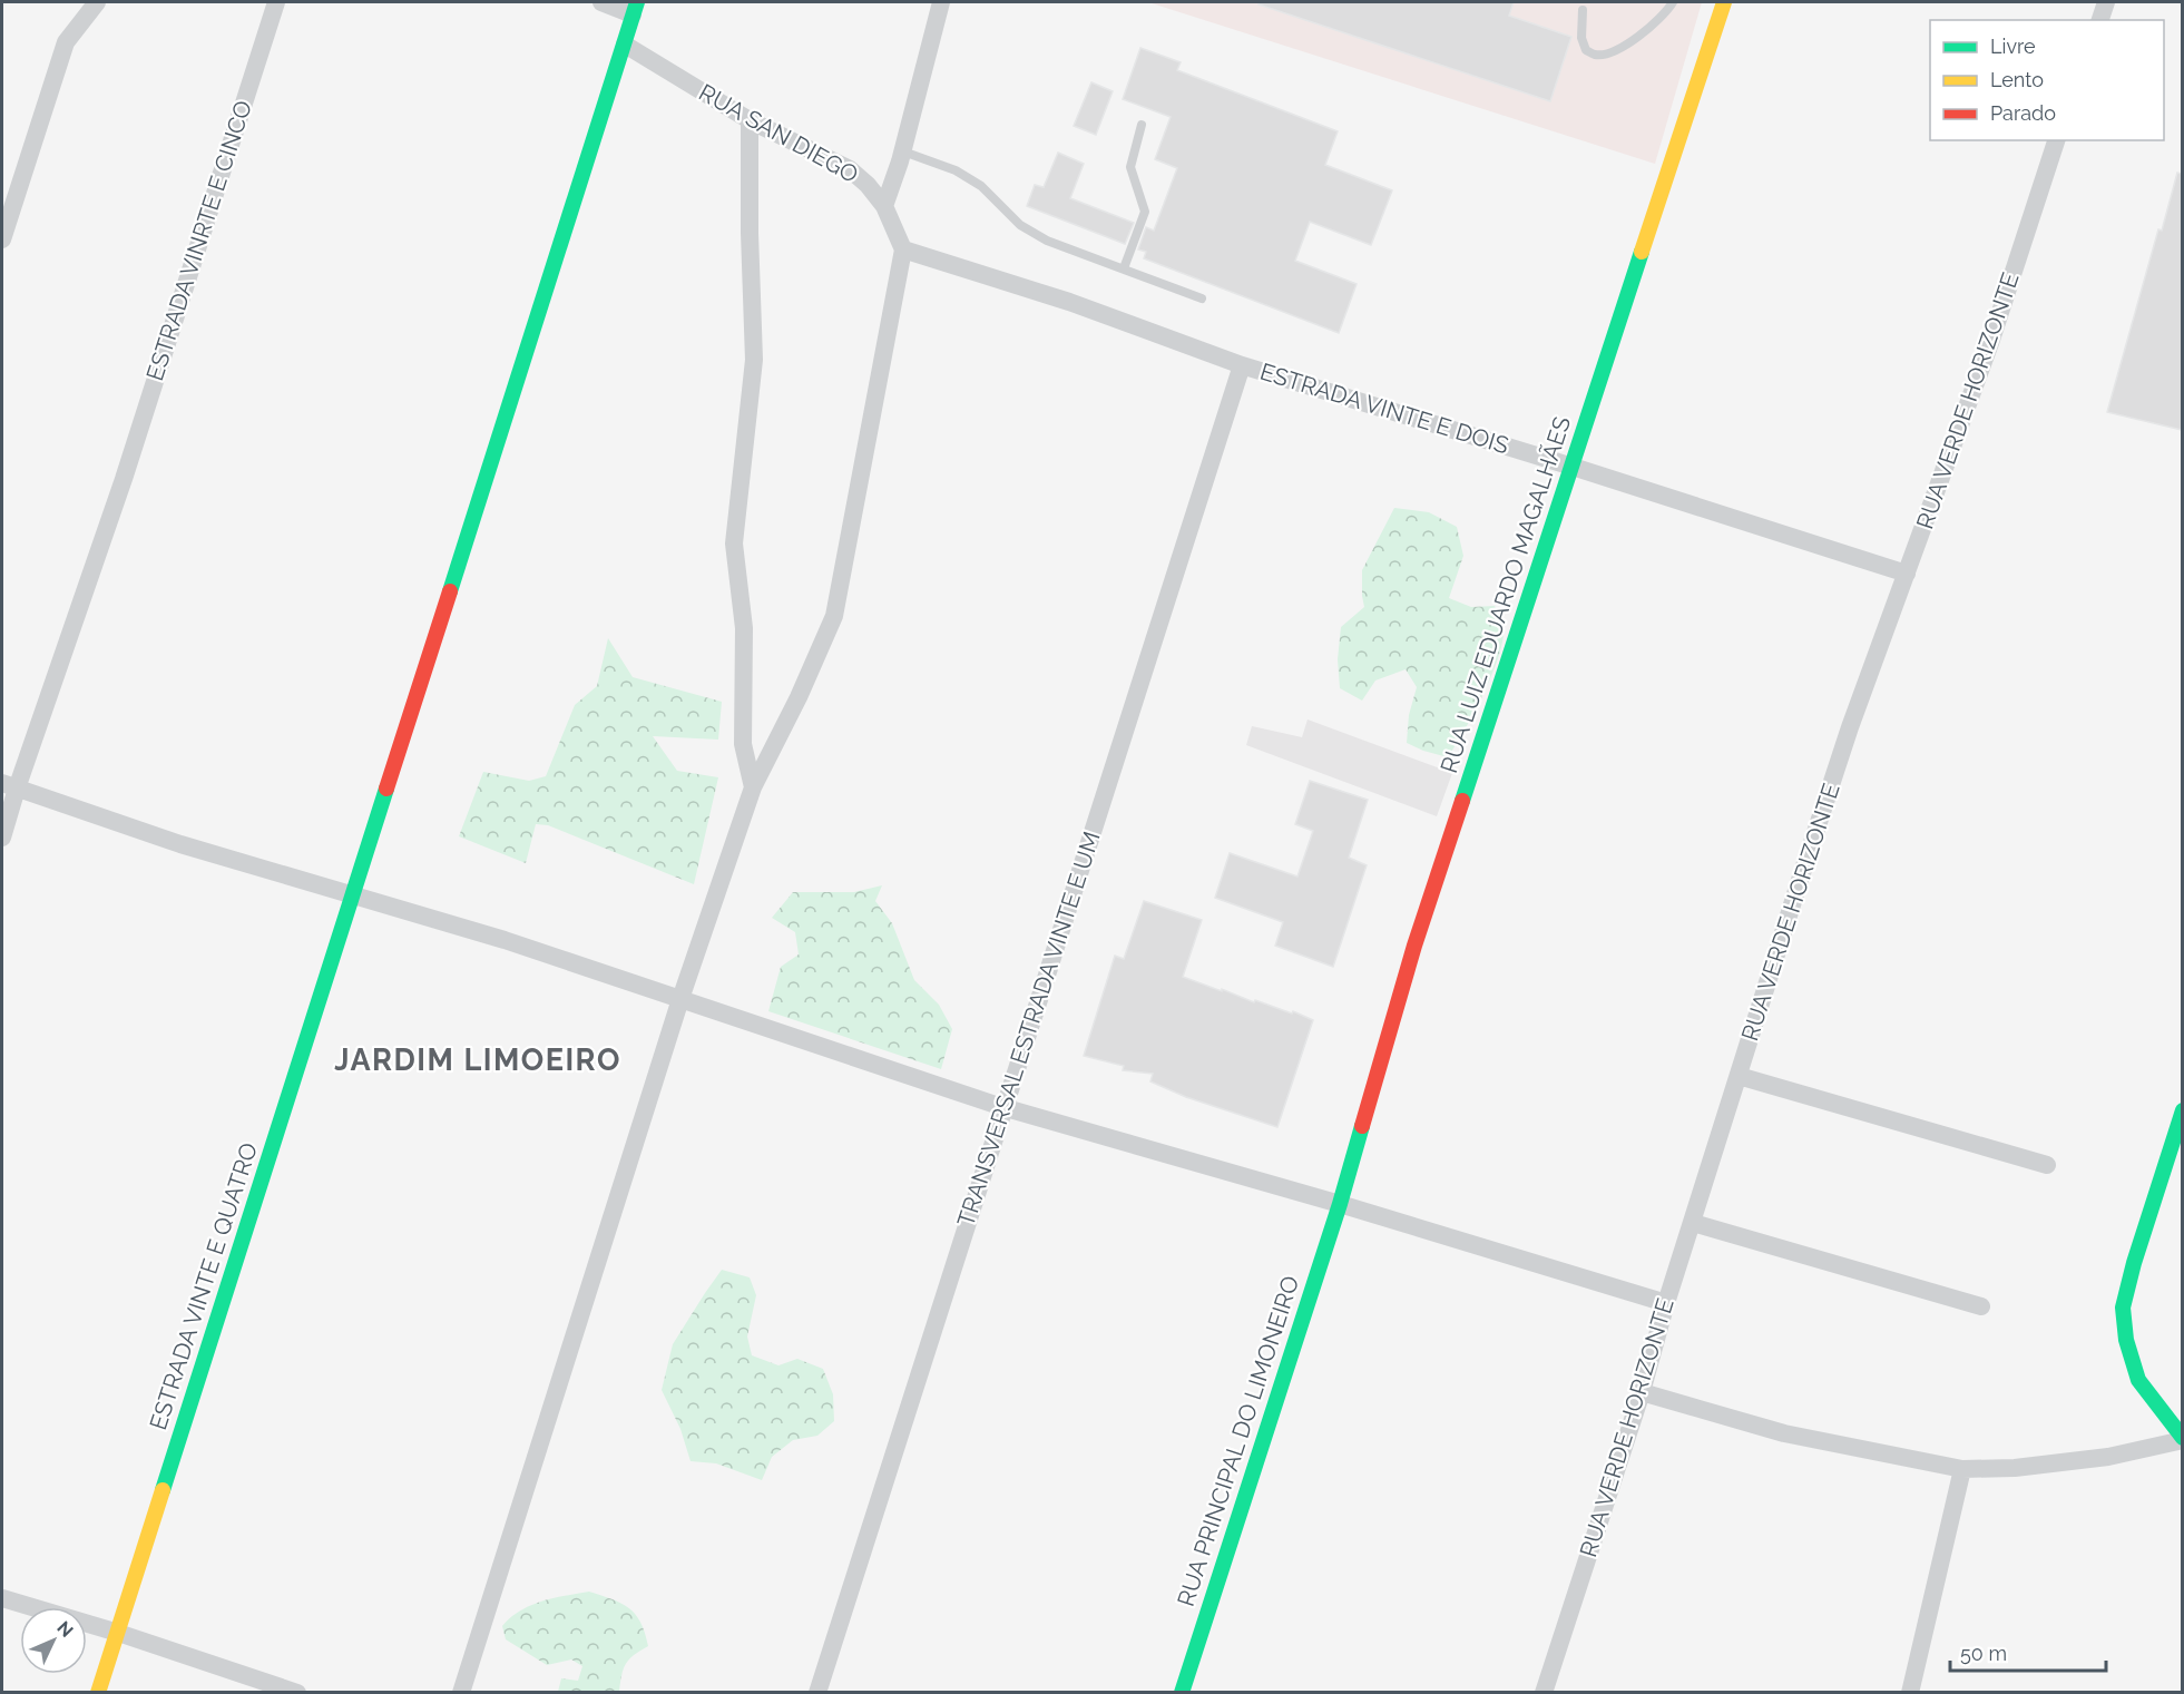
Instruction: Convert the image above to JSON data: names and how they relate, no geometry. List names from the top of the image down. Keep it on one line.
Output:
{"streets":{"street":["RUA SAN DIEGO","ESTRADA VINRTE E CINCO","RUA VERDE HORIZONTE","ESTRADA VINTE E DOIS","RUA LUIZ EDUARDO MAGALHÃES","TRANSVERSAL ESTRADA VINTE E UM","ESTRADA VINTE E QUATRO","RUA PRINCIPAL DO LIMONEIRO"]},"crossings":[["RUA SAN DIEGO","ESTRADA VINTE E DOIS"],["RUA SAN DIEGO","ESTRADA VINTE E QUATRO"],["RUA VERDE HORIZONTE","ESTRADA VINTE E DOIS"],["ESTRADA VINTE E DOIS","RUA LUIZ EDUARDO MAGALHÃES"],["ESTRADA VINTE E DOIS","TRANSVERSAL ESTRADA VINTE E UM"],["RUA LUIZ EDUARDO MAGALHÃES","RUA PRINCIPAL DO LIMONEIRO"]],"districts":["JARDIM LIMOEIRO"],"legend":["Livre","Lento","Parado"],"scale_bar":"50 m","north":"top right"}
